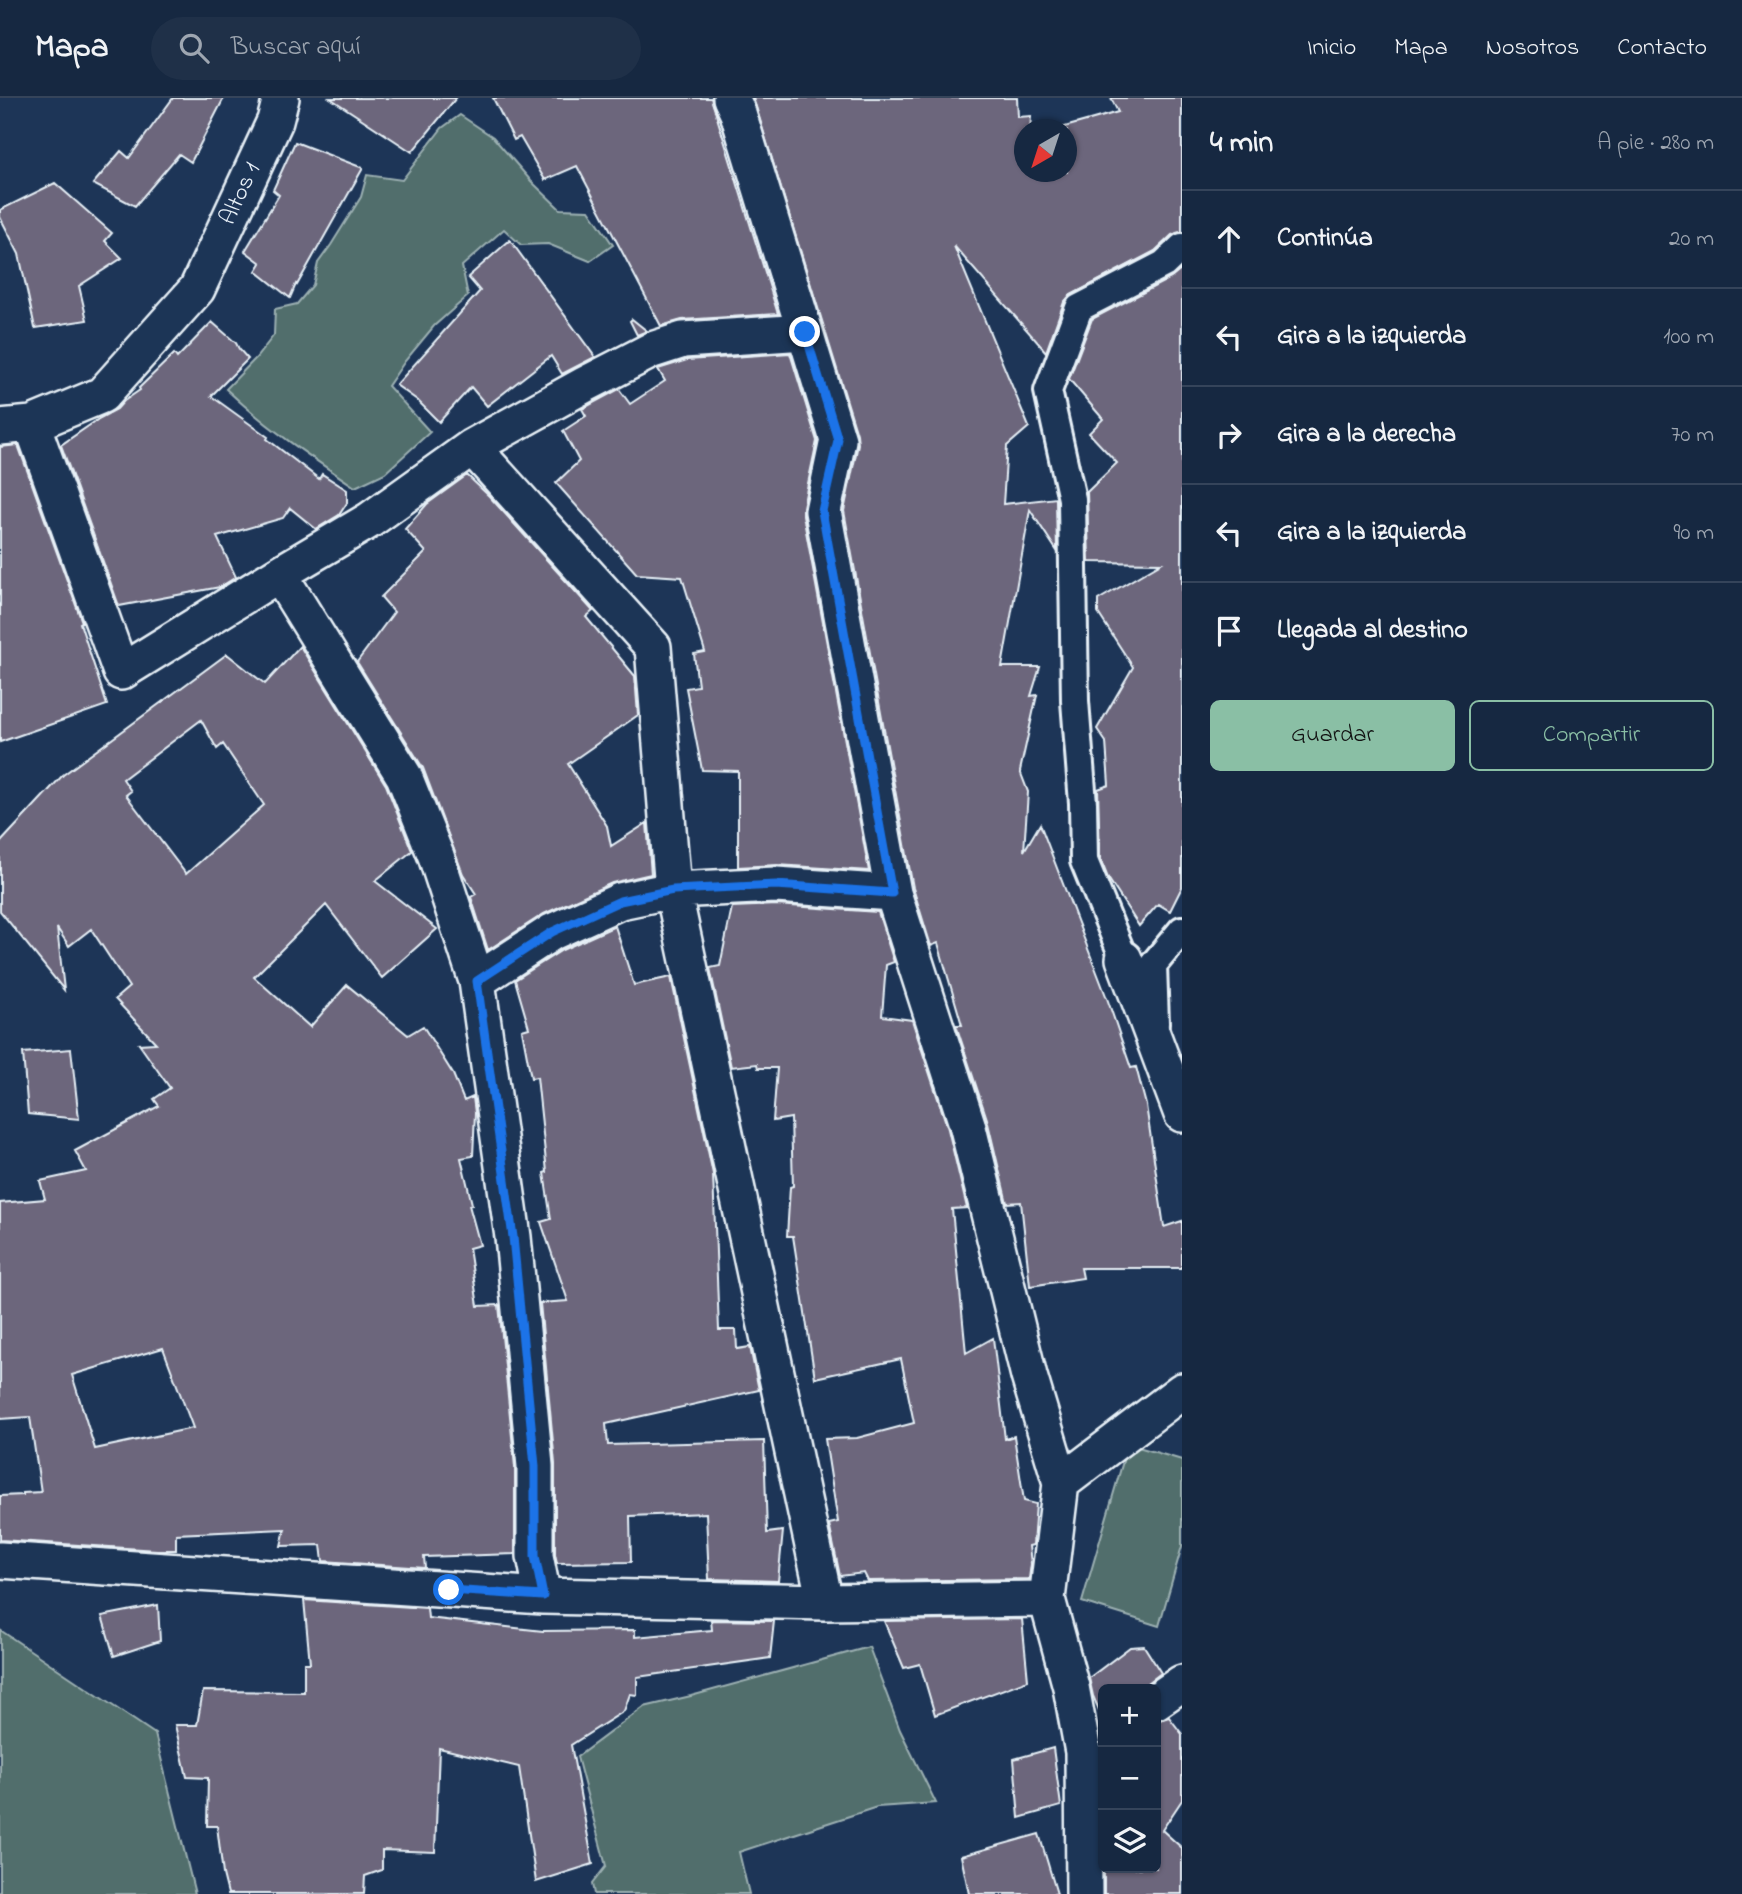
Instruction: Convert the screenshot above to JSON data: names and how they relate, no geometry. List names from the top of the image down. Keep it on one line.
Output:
{"streets":{"street":["Altos 1"]},"north":"bottom left","page":{"header":"Mapa","search":"Buscar aquí","nav":["Inicio","Mapa","Nosotros","Contacto"],"heading":["4 min","A pie · 280 m"],"list":[["Continúa","20 m"],["Gira a la izquierda","100 m"],["Gira a la derecha","70 m"],["Gira a la izquierda","90 m"],"Llegada al destino"],"buttons":["Guardar","Compartir"],"map_buttons":["+","−"]}}
